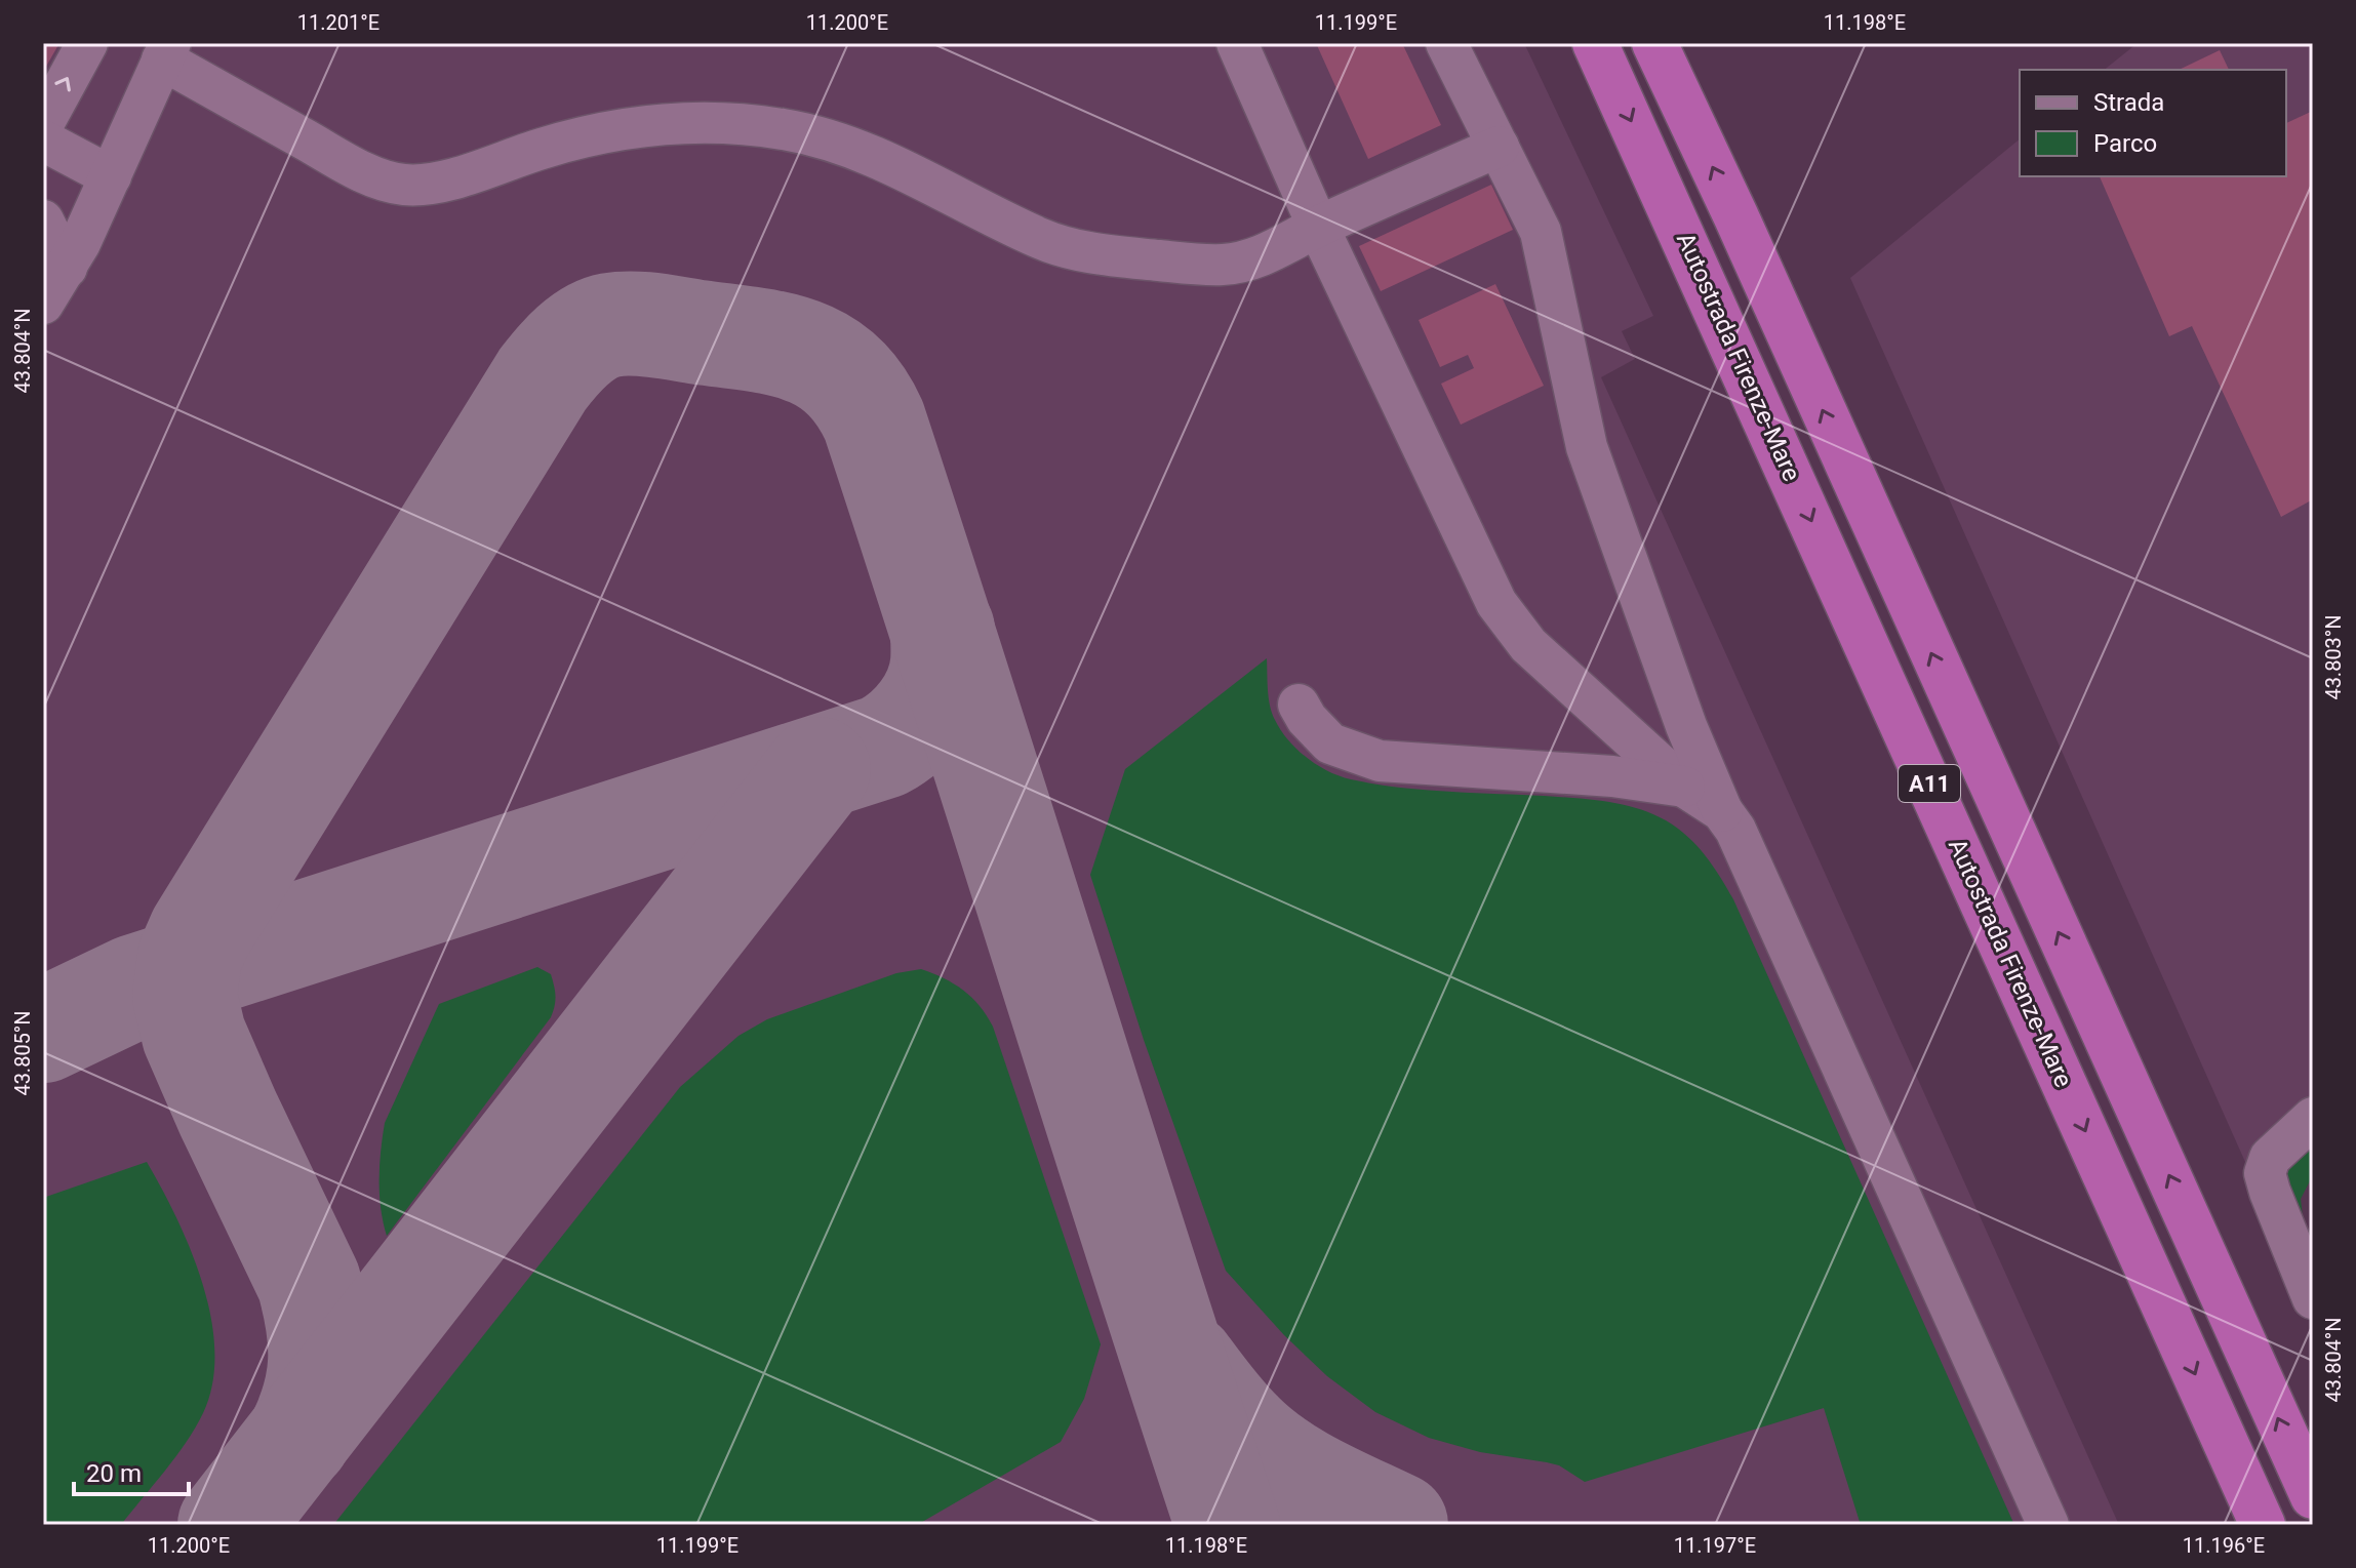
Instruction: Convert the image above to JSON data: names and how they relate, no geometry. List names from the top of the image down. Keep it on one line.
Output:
{"streets":{"highway":["Autostrada Firenze-Mare","A11"]},"legend":["Strada","Parco"],"scale_bar":"20 m","coordinates":["11.201°E","11.200°E","11.199°E","11.198°E","43.804°N","43.803°N","43.805°N","11.197°E","11.196°E"]}
